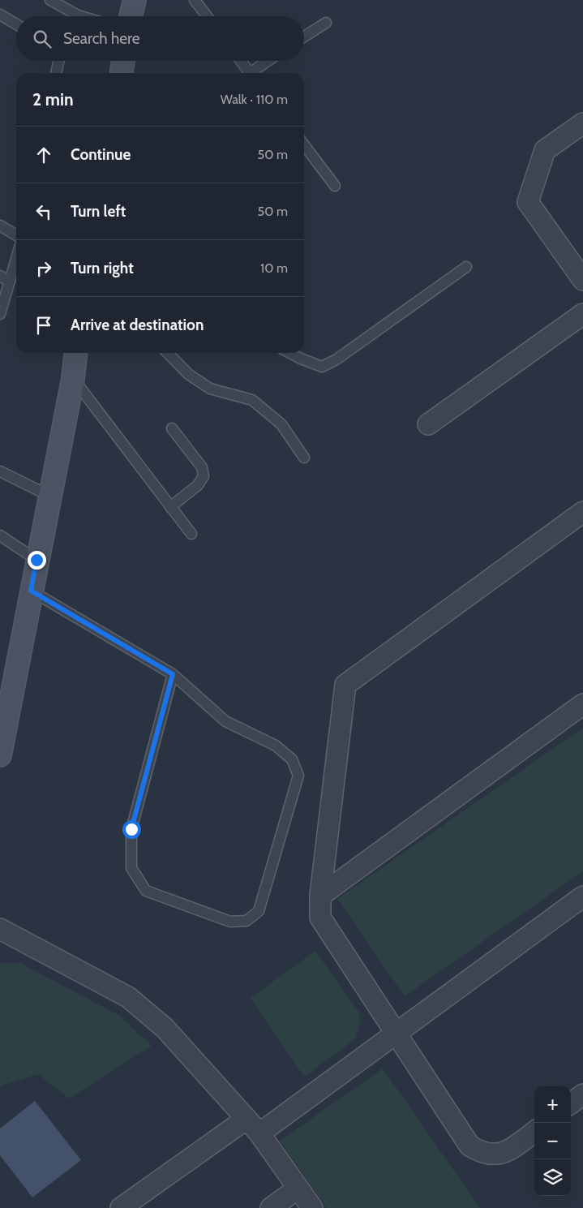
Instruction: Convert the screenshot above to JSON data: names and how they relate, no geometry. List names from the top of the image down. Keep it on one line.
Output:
{"page":{"search":"Search here","heading":["2 min","Walk · 110 m"],"list":[["Continue","50 m"],["Turn left","50 m"],["Turn right","10 m"],"Arrive at destination"],"map_buttons":["+","−"]}}
